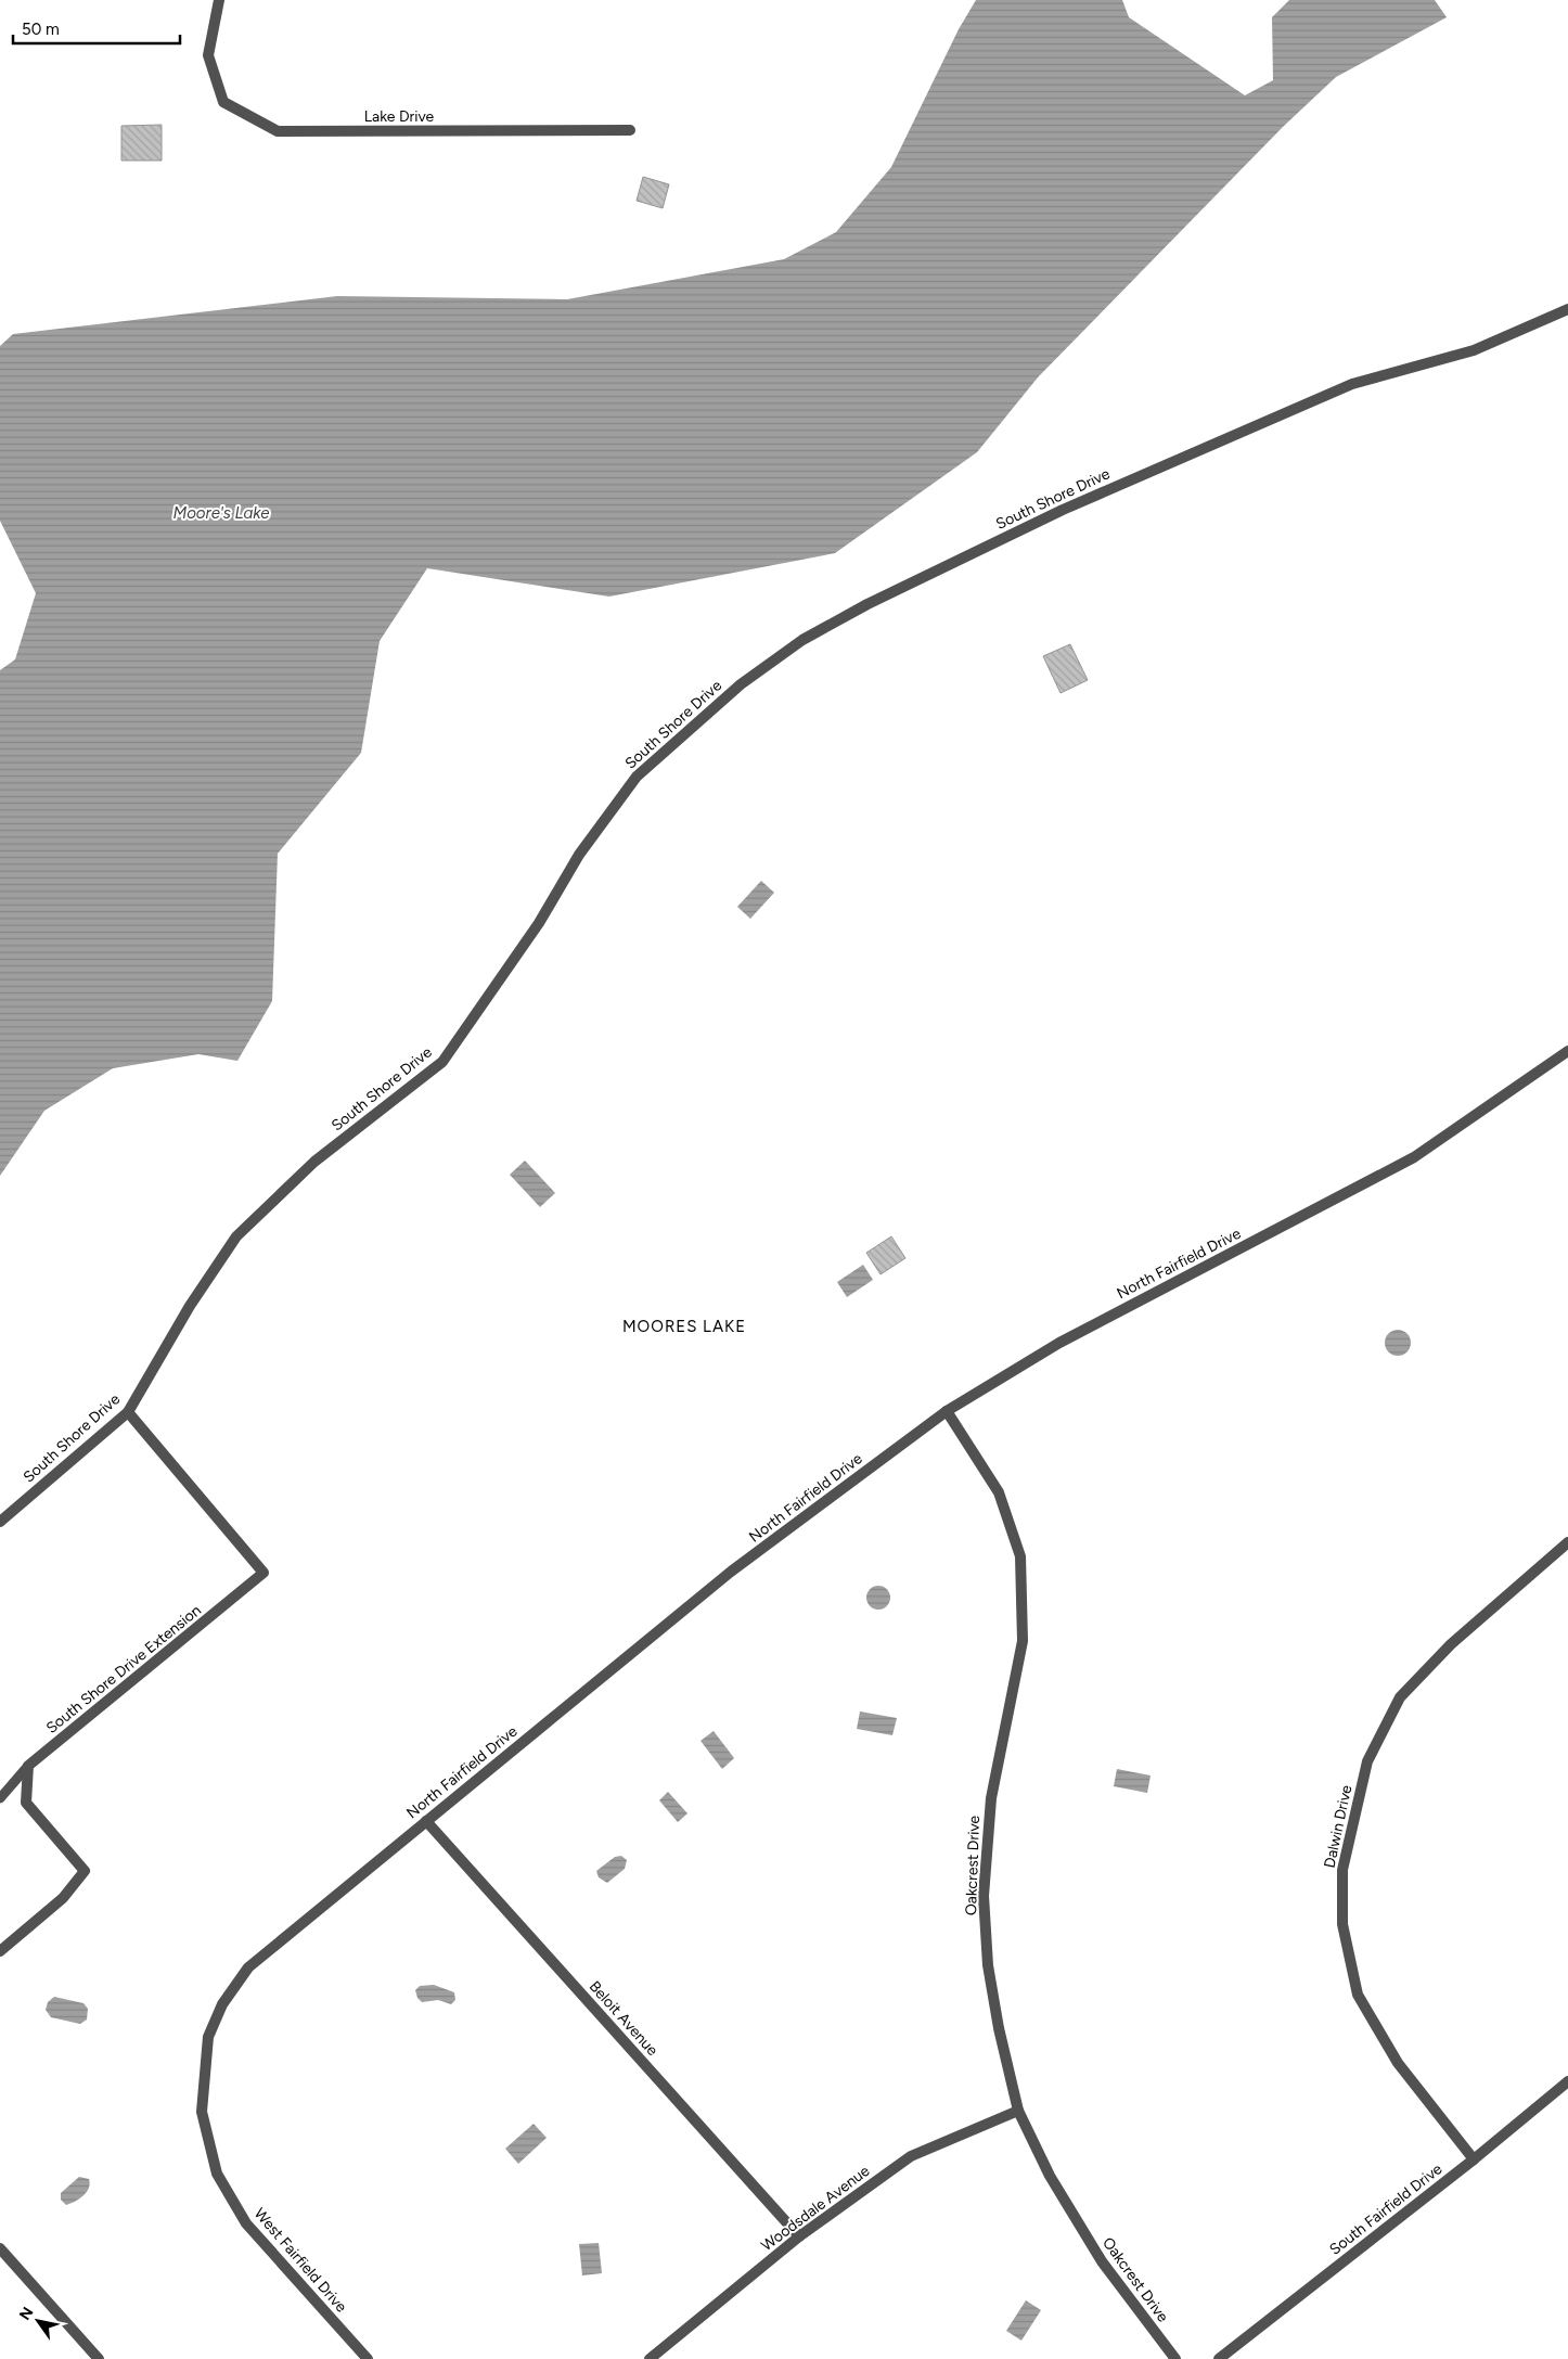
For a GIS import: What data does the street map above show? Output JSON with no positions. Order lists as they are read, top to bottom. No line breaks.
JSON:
{"streets":{"street":["Lake Drive","South Shore Drive","North Fairfield Drive","South Shore Drive Extension","Dalwin Drive","Oakcrest Drive","Beloit Avenue","Woodsdale Avenue","South Fairfield Drive","West Fairfield Drive"]},"crossings":[["South Shore Drive","South Shore Drive Extension"],["North Fairfield Drive","Oakcrest Drive"],["North Fairfield Drive","Beloit Avenue"],["North Fairfield Drive","West Fairfield Drive"],["Dalwin Drive","South Fairfield Drive"],["Oakcrest Drive","Woodsdale Avenue"],["Beloit Avenue","Woodsdale Avenue"]],"districts":["MOORES LAKE"],"water":["Moore's Lake"],"scale_bar":"50 m","north":"top left"}
